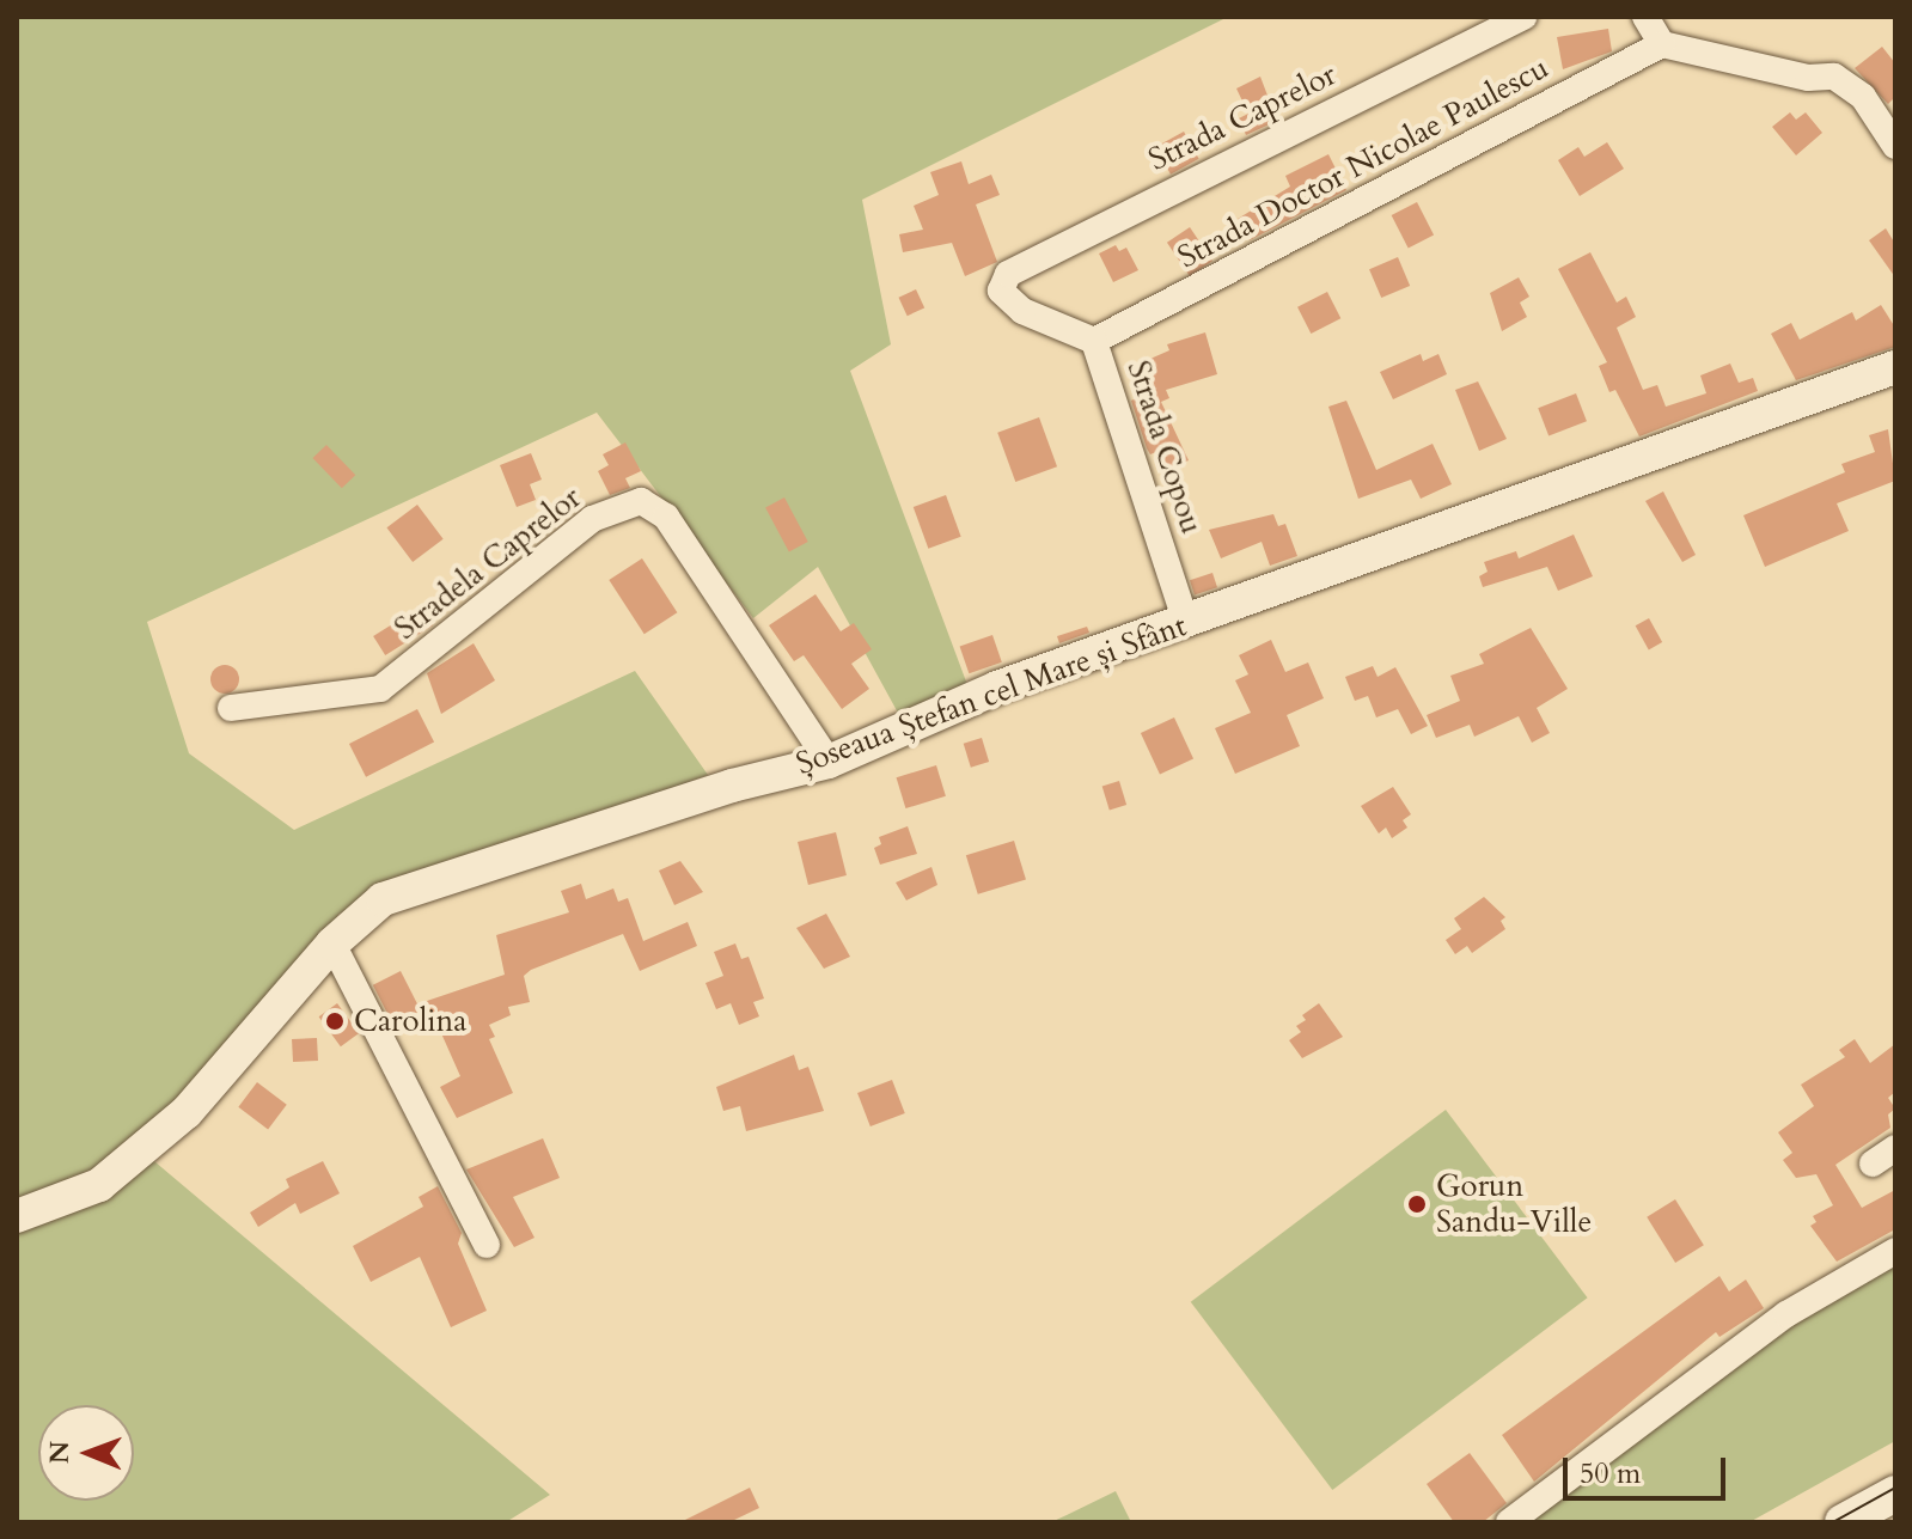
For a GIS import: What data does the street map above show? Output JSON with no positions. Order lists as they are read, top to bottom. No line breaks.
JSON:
{"streets":{"street":["Strada Caprelor","Strada Doctor Nicolae Paulescu","Strada Copou","Stradela Caprelor","Șoseaua Ștefan cel Mare și Sfânt"]},"crossings":[["Strada Caprelor","Strada Copou"],["Strada Doctor Nicolae Paulescu","Strada Copou"],["Strada Copou","Șoseaua Ștefan cel Mare și Sfânt"],["Stradela Caprelor","Șoseaua Ștefan cel Mare și Sfânt"]],"places":["Carolina","Gorun Sandu-Ville"],"scale_bar":"50 m","north":"left"}
